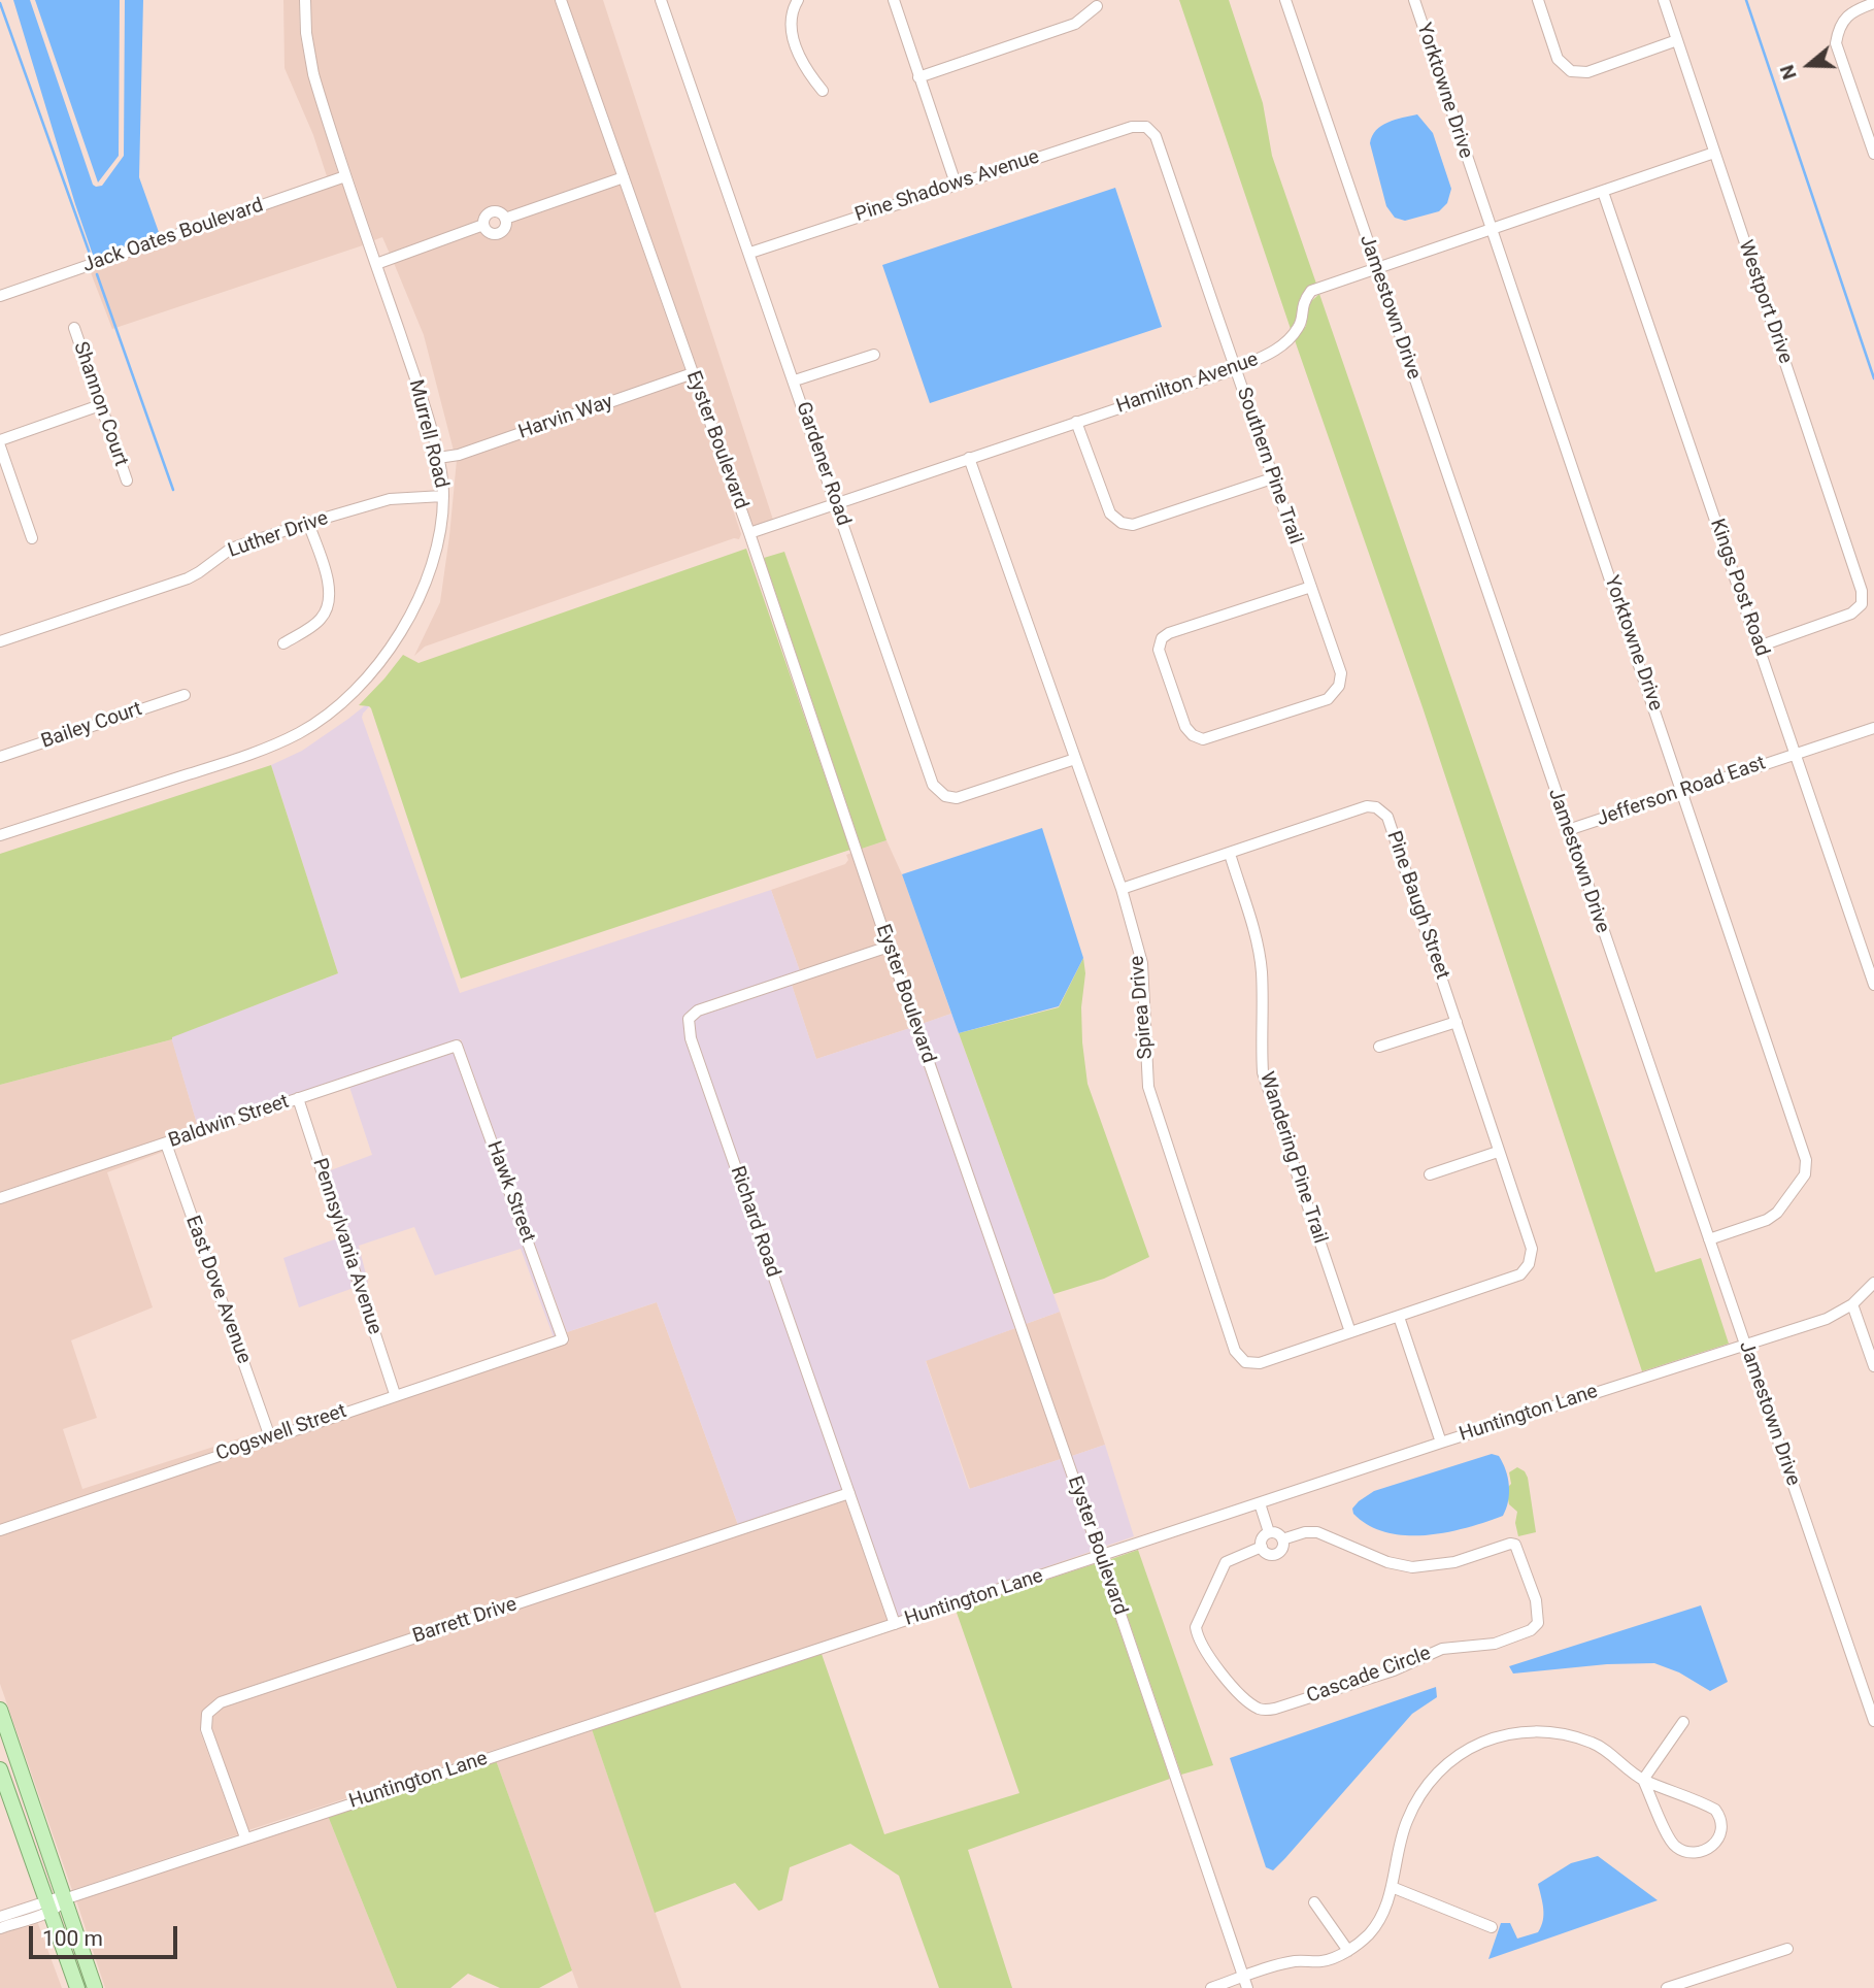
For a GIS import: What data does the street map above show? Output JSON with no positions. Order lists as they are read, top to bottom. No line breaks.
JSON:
{"streets":{"street":["Yorktowne Drive","Pine Shadows Avenue","Jack Oates Boulevard","Westport Drive","Jamestown Drive","Hamilton Avenue","Shannon Court","Harvin Way","Murrell Road","Eyster Boulevard","Gardener Road","Southern Pine Trail","Luther Drive","Kings Post Road","Bailey Court","Jefferson Road East","Pine Baugh Street","Spirea Drive","Baldwin Street","Wandering Pine Trail","Hawk Street","Richard Road","Pennsylvania Avenue","East Dove Avenue","Huntington Lane","Cogswell Street","Barrett Drive","Cascade Circle"]},"crossings":[["Yorktowne Drive","Jamestown Drive"],["Yorktowne Drive","Hamilton Avenue"],["Yorktowne Drive","Jefferson Road East"],["Pine Shadows Avenue","Gardener Road"],["Pine Shadows Avenue","Southern Pine Trail"],["Jack Oates Boulevard","Murrell Road"],["Westport Drive","Hamilton Avenue"],["Westport Drive","Kings Post Road"],["Jamestown Drive","Hamilton Avenue"],["Jamestown Drive","Jefferson Road East"],["Jamestown Drive","Huntington Lane"],["Hamilton Avenue","Eyster Boulevard"],["Hamilton Avenue","Gardener Road"],["Hamilton Avenue","Southern Pine Trail"],["Hamilton Avenue","Kings Post Road"],["Hamilton Avenue","Spirea Drive"],["Harvin Way","Murrell Road"],["Harvin Way","Eyster Boulevard"],["Murrell Road","Luther Drive"],["Eyster Boulevard","Richard Road"],["Eyster Boulevard","Huntington Lane"],["Gardener Road","Spirea Drive"],["Kings Post Road","Jefferson Road East"],["Pine Baugh Street","Spirea Drive"],["Pine Baugh Street","Wandering Pine Trail"],["Spirea Drive","Wandering Pine Trail"],["Baldwin Street","Hawk Street"],["Baldwin Street","Pennsylvania Avenue"],["Baldwin Street","East Dove Avenue"],["Hawk Street","Cogswell Street"],["Richard Road","Huntington Lane"],["Richard Road","Barrett Drive"],["Pennsylvania Avenue","Cogswell Street"],["East Dove Avenue","Cogswell Street"],["Huntington Lane","Barrett Drive"]],"scale_bar":"100 m","north":"left"}
